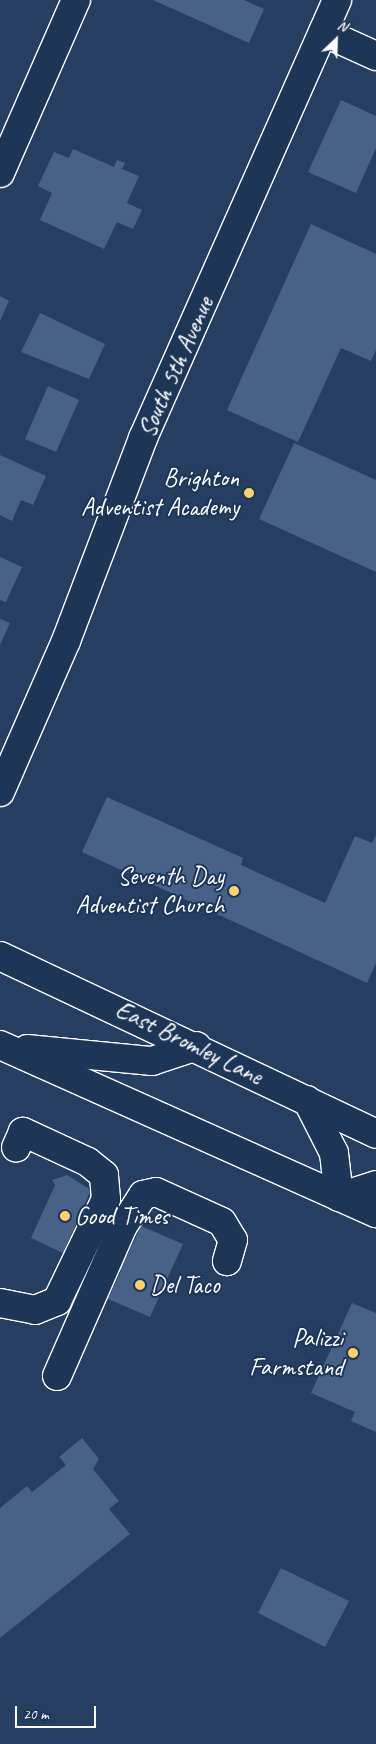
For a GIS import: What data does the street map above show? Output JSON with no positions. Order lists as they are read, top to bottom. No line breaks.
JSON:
{"streets":{"main road":["South 5th Avenue","East Bromley Lane"]},"places":["Brighton Adventist Academy","Seventh Day Adventist Church","Good Times","Del Taco","Palizzi Farmstand"],"scale_bar":"20 m","north":"top right"}
